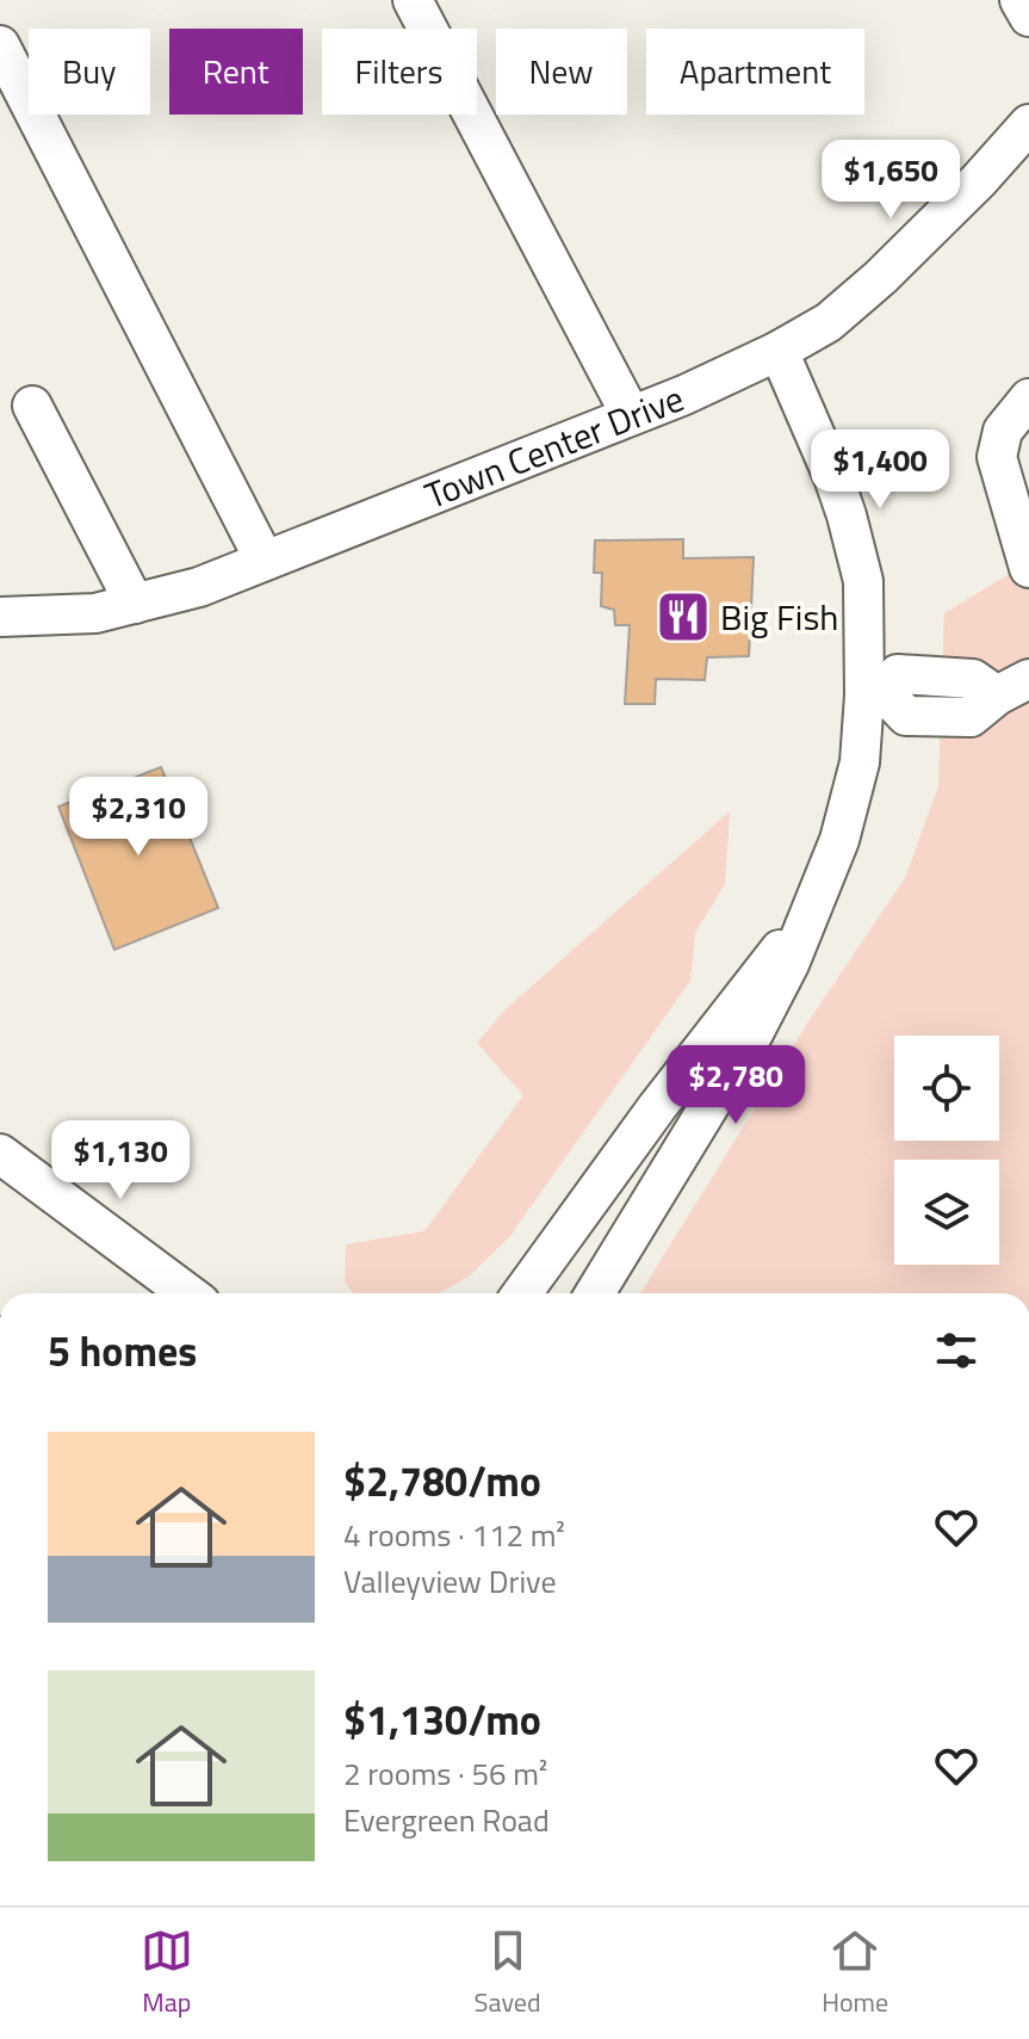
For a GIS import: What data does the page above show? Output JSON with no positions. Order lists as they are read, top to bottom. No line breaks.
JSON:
{"streets":{"street":["Town Center Drive"]},"places":{"restaurant":["Big Fish"]},"page":{"chip":["Buy","Rent","Filters","New","Apartment"],"price":["$1,650","$1,400","$2,310","$2,780","$1,130"],"heading":"5 homes","list":[{"name":"$2,780/mo","note":"4 rooms · 112 m² · Valleyview Drive"},{"name":"$1,130/mo","note":"2 rooms · 56 m² · Evergreen Road"}],"tabs":["Map","Saved","Home"]}}
